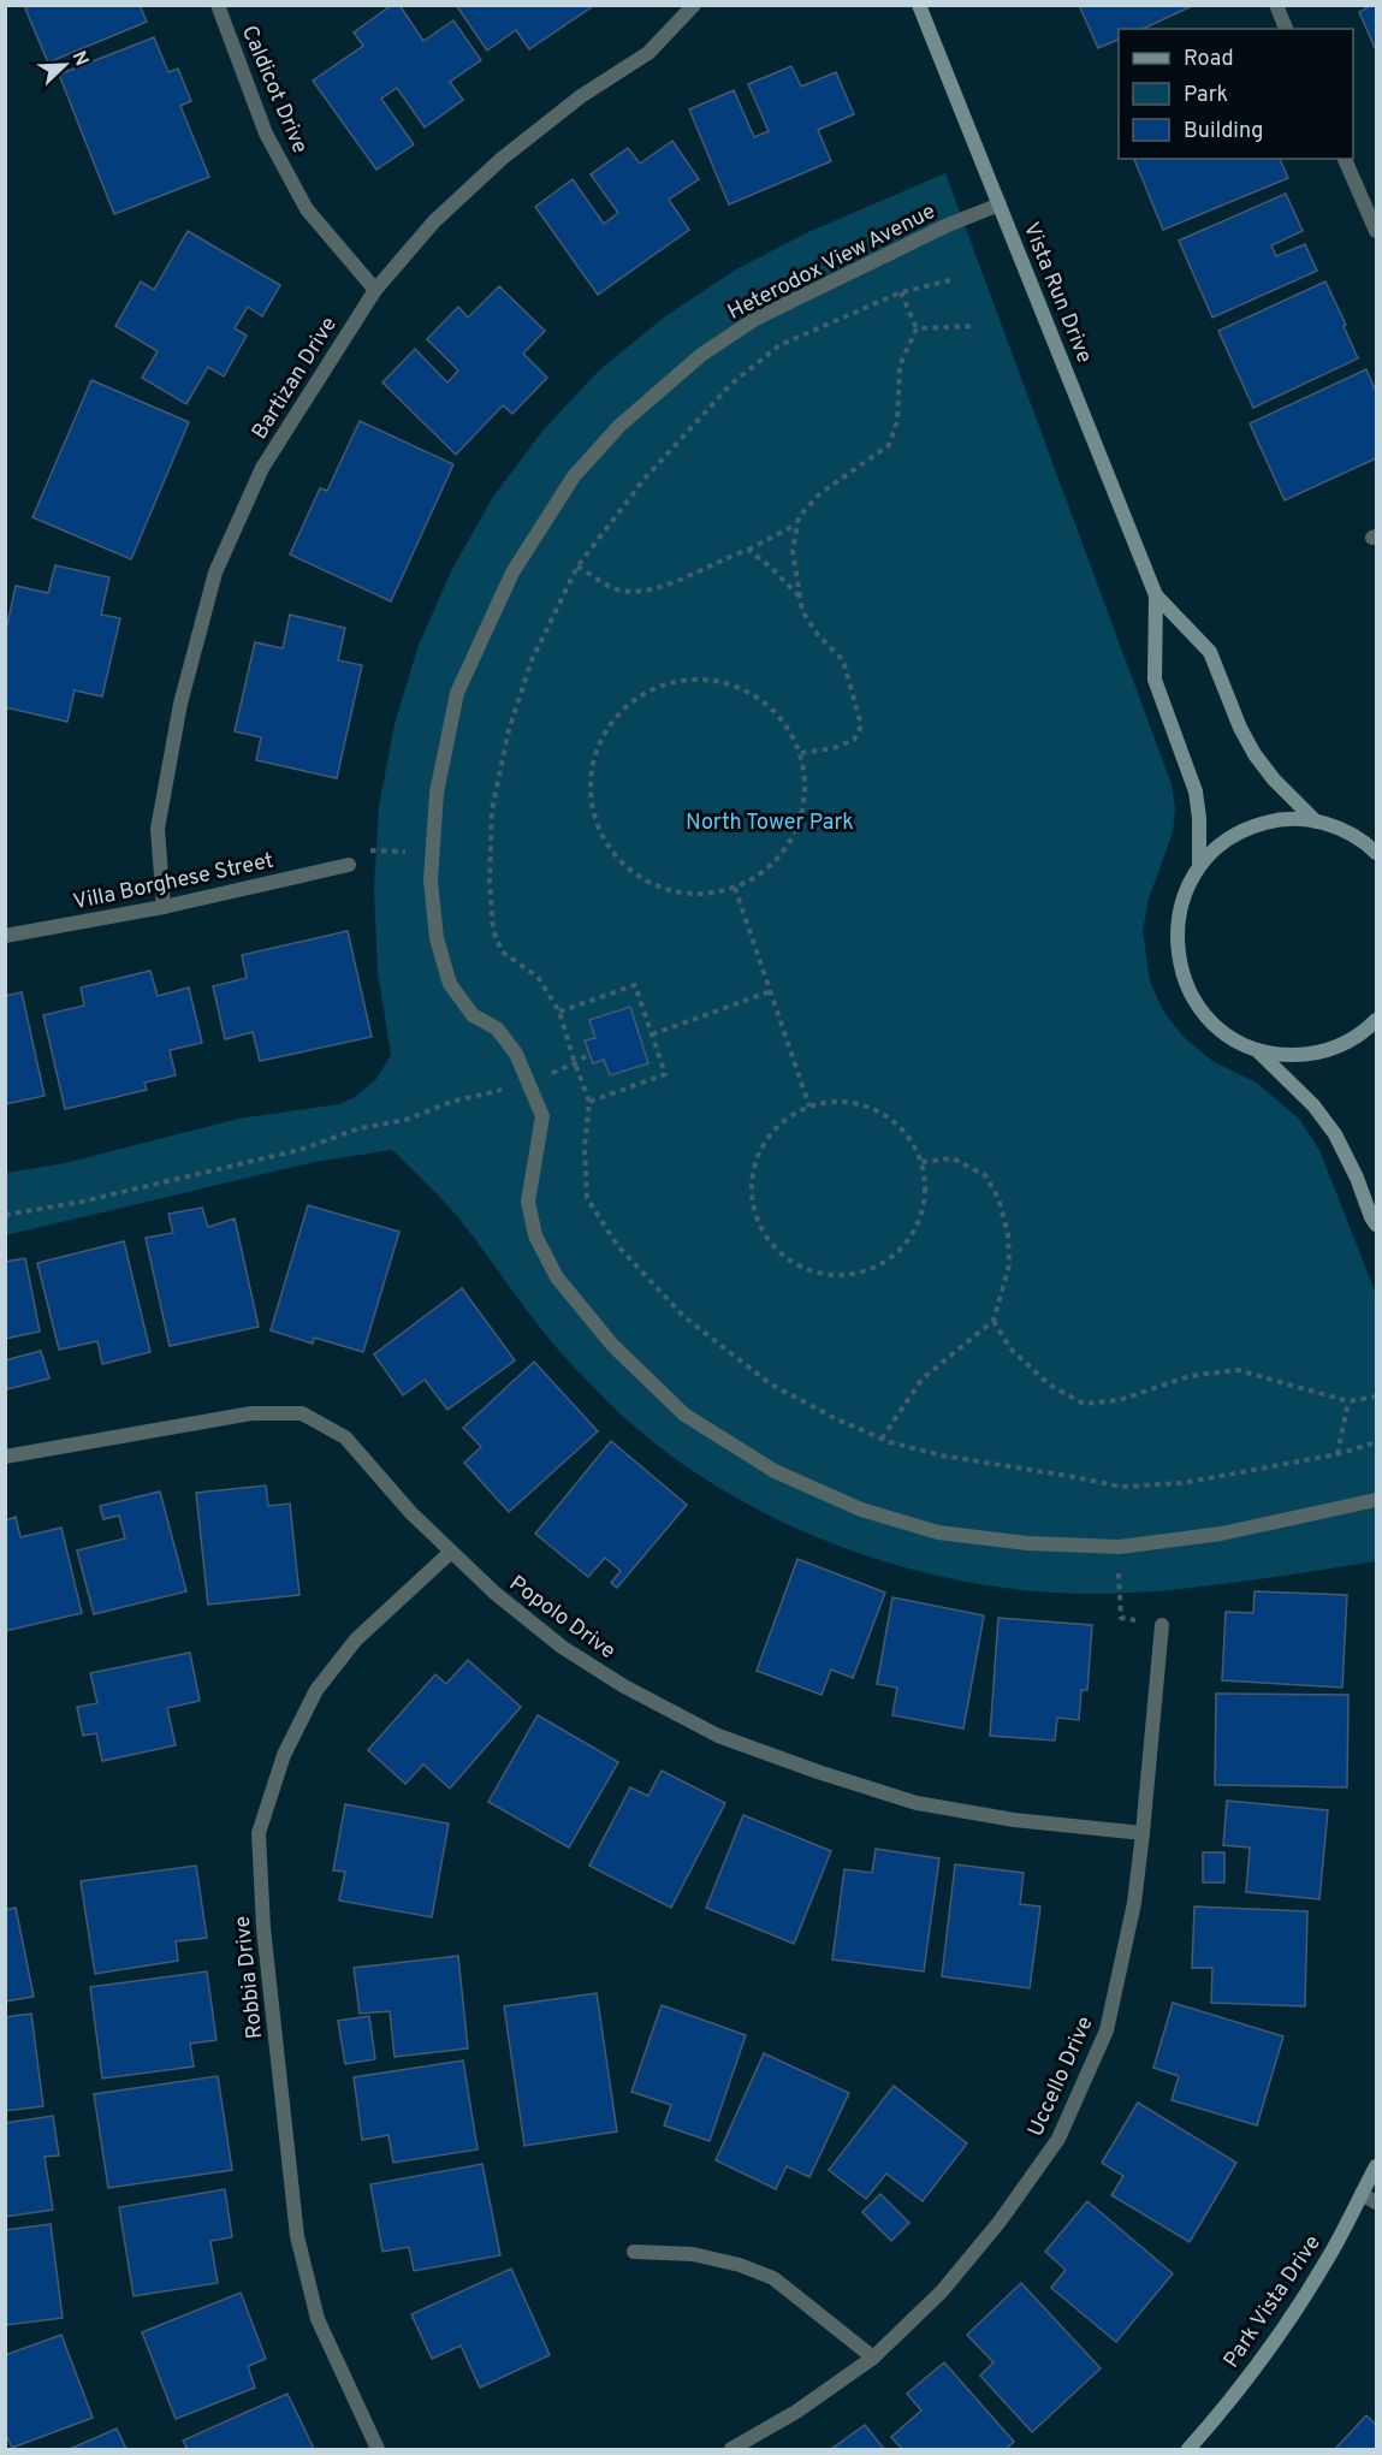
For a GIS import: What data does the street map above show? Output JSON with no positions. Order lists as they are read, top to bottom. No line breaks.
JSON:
{"streets":{"street":["Caldicot Drive","Heterodox View Avenue","Vista Run Drive","Bartizan Drive","Villa Borghese Street","Popolo Drive","Robbia Drive","Uccello Drive","Park Vista Drive"]},"crossings":[["Caldicot Drive","Bartizan Drive"],["Heterodox View Avenue","Vista Run Drive"],["Bartizan Drive","Villa Borghese Street"],["Popolo Drive","Robbia Drive"],["Popolo Drive","Uccello Drive"]],"parks":["North Tower Park"],"legend":["Road","Park","Building"],"north":"top right"}
